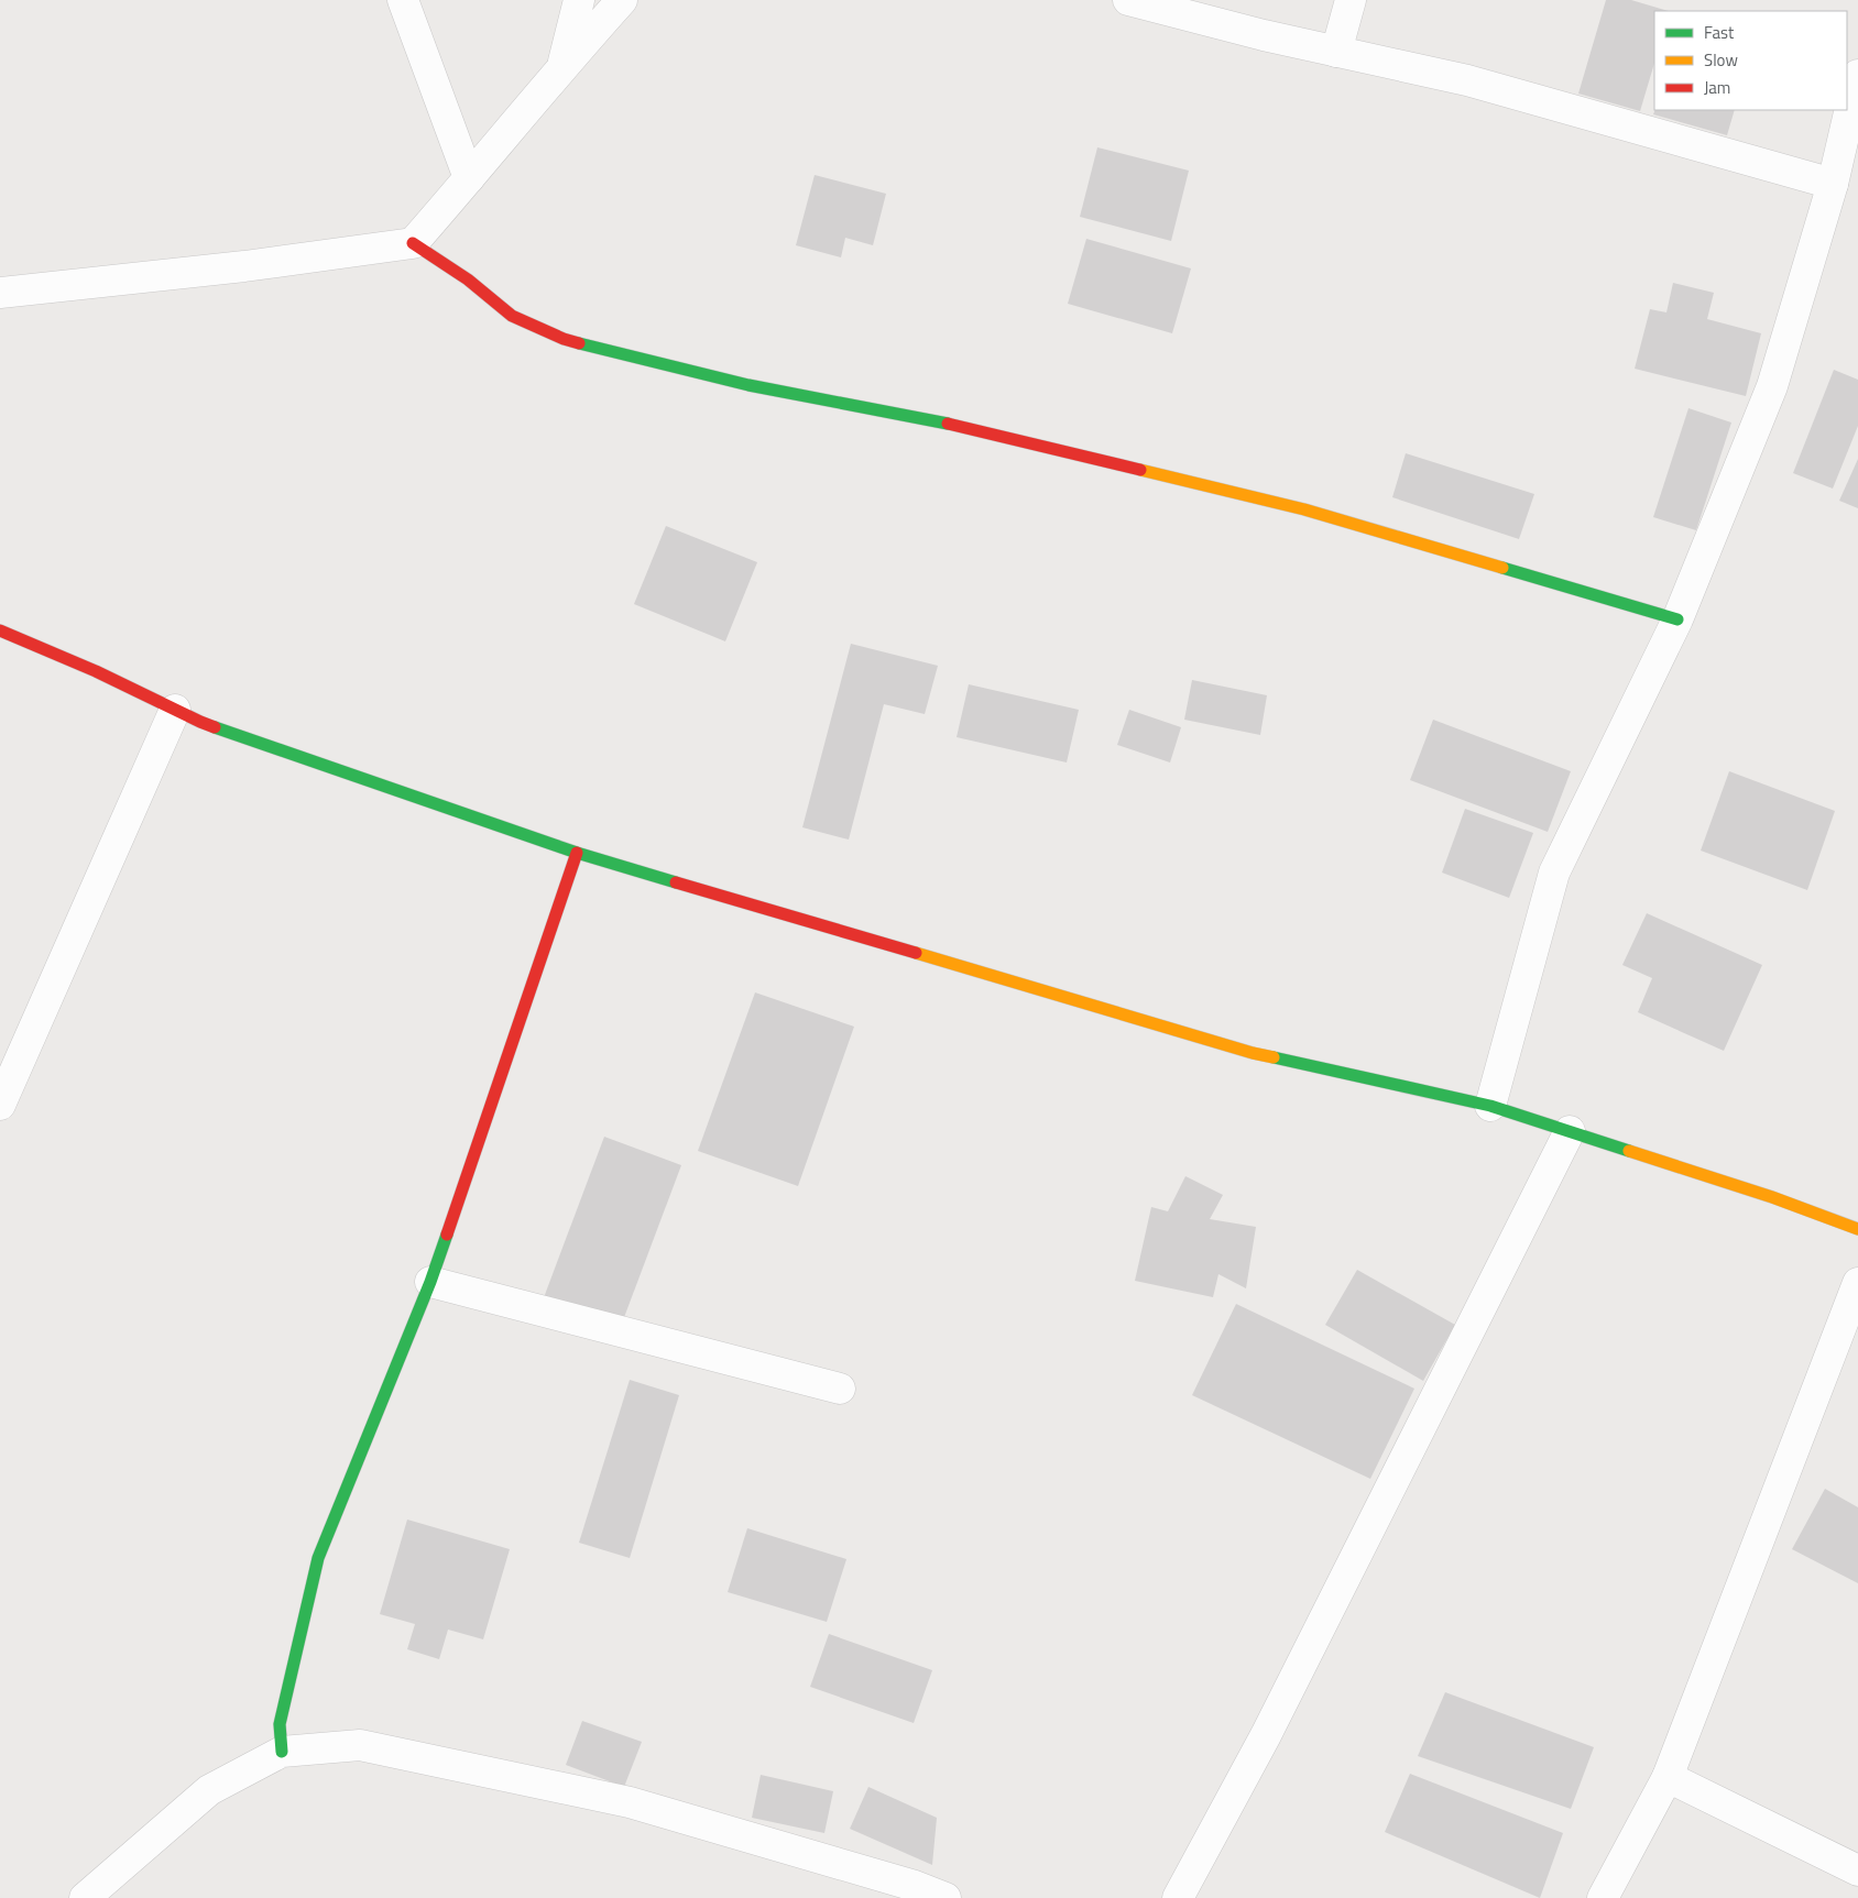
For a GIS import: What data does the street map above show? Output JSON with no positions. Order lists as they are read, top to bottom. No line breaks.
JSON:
{"legend":["Fast","Slow","Jam"]}
